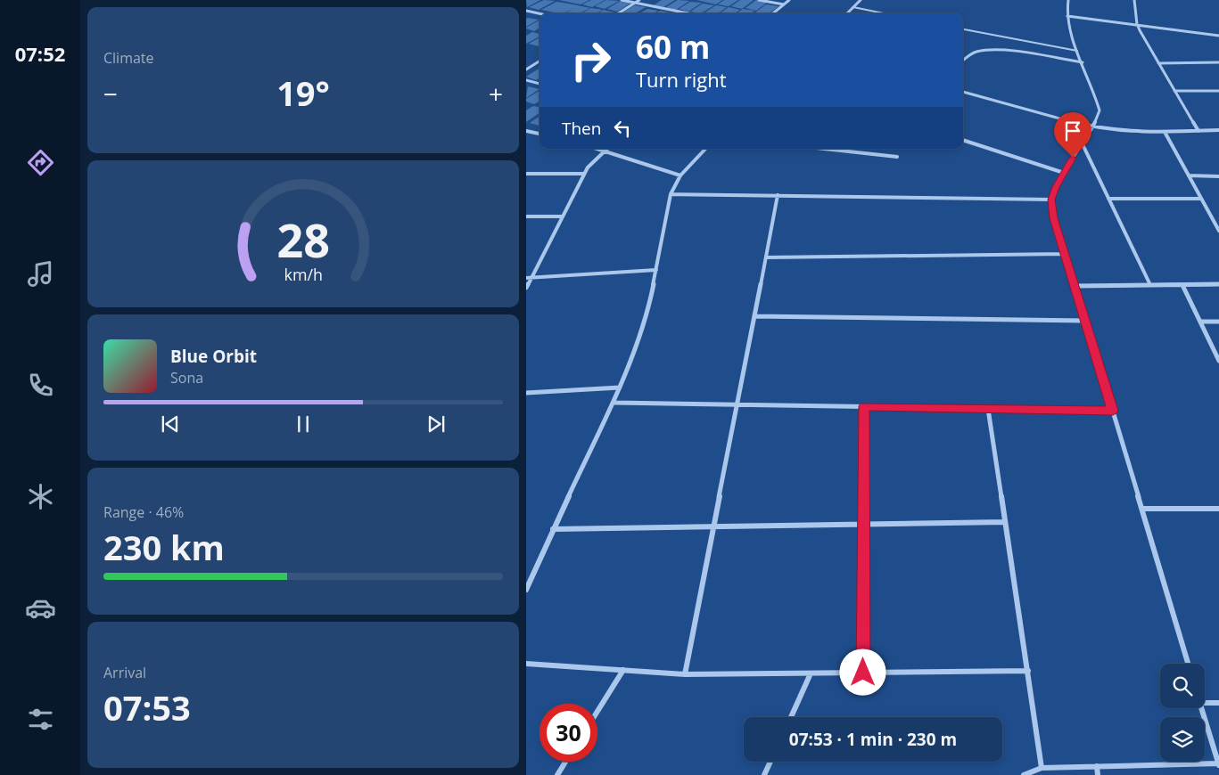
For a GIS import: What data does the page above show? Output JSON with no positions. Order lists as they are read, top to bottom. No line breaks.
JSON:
{"page":{"tabs":"07:52","tile":["Climate",["Range · 46%","230 km"],["Arrival","07:53"]],"turn":["60 m","Turn right"],"heat":["−","19°","+"],"then":"Then","song":["Blue Orbit","Sona"],"limit":"30","trip":"07:53 · 1 min · 230 m","gauge":["28","km/h"]}}
